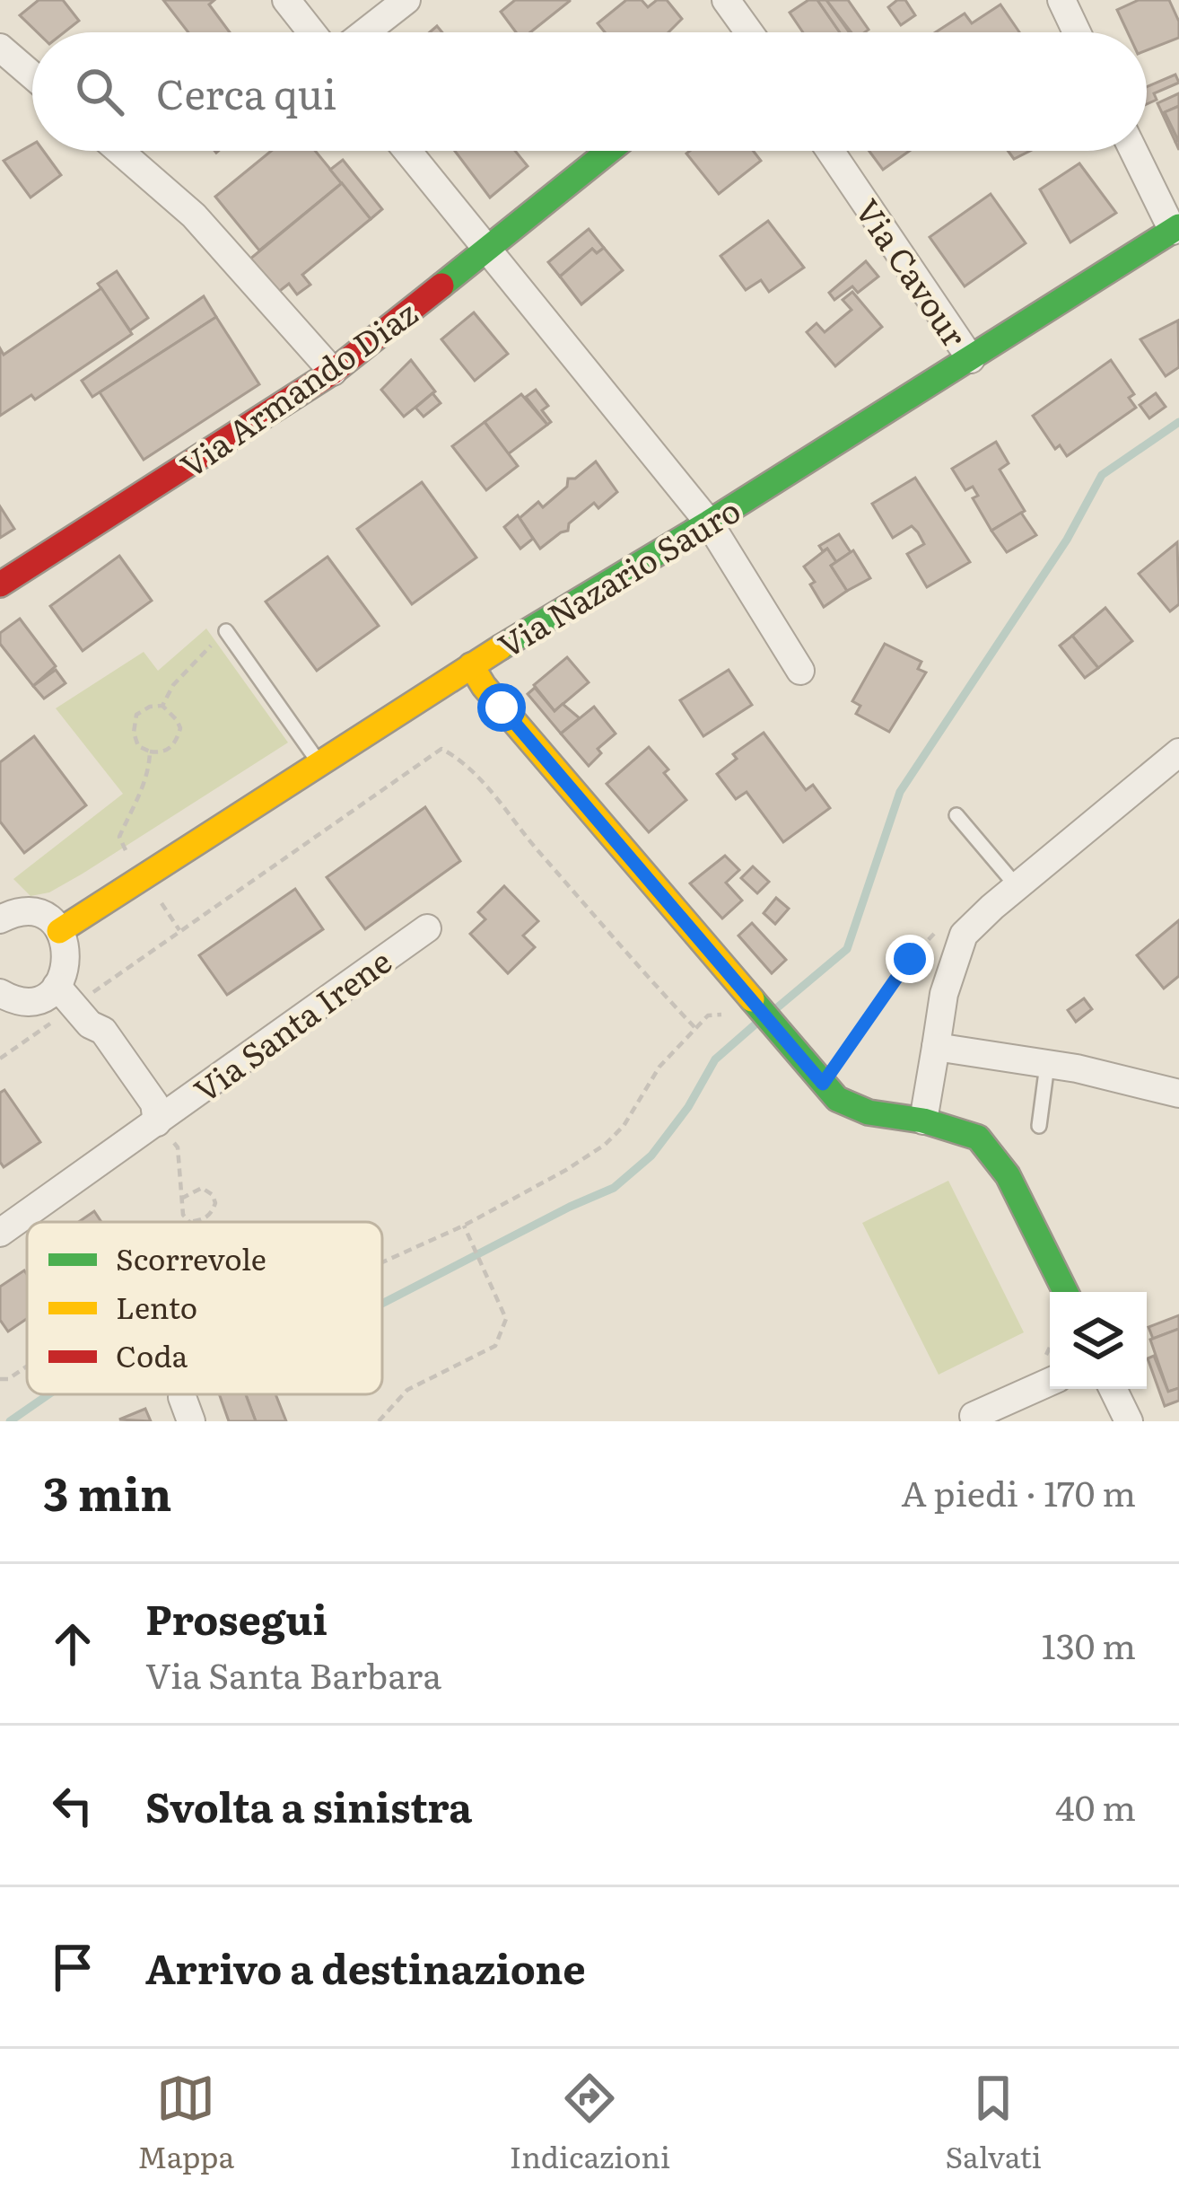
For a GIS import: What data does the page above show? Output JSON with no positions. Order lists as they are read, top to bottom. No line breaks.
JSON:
{"streets":{"street":["Via Cavour","Via Armando Diaz","Via Nazario Sauro","Via Santa Irene"]},"crossings":[["Via Cavour","Via Nazario Sauro"]],"legend":["Scorrevole","Lento","Coda"],"page":{"search":"Cerca qui","heading":["3 min","A piedi · 170 m"],"list":[["Prosegui","Via Santa Barbara","130 m"],["Svolta a sinistra","40 m"],"Arrivo a destinazione"],"nav":["Mappa","Indicazioni","Salvati"]}}
